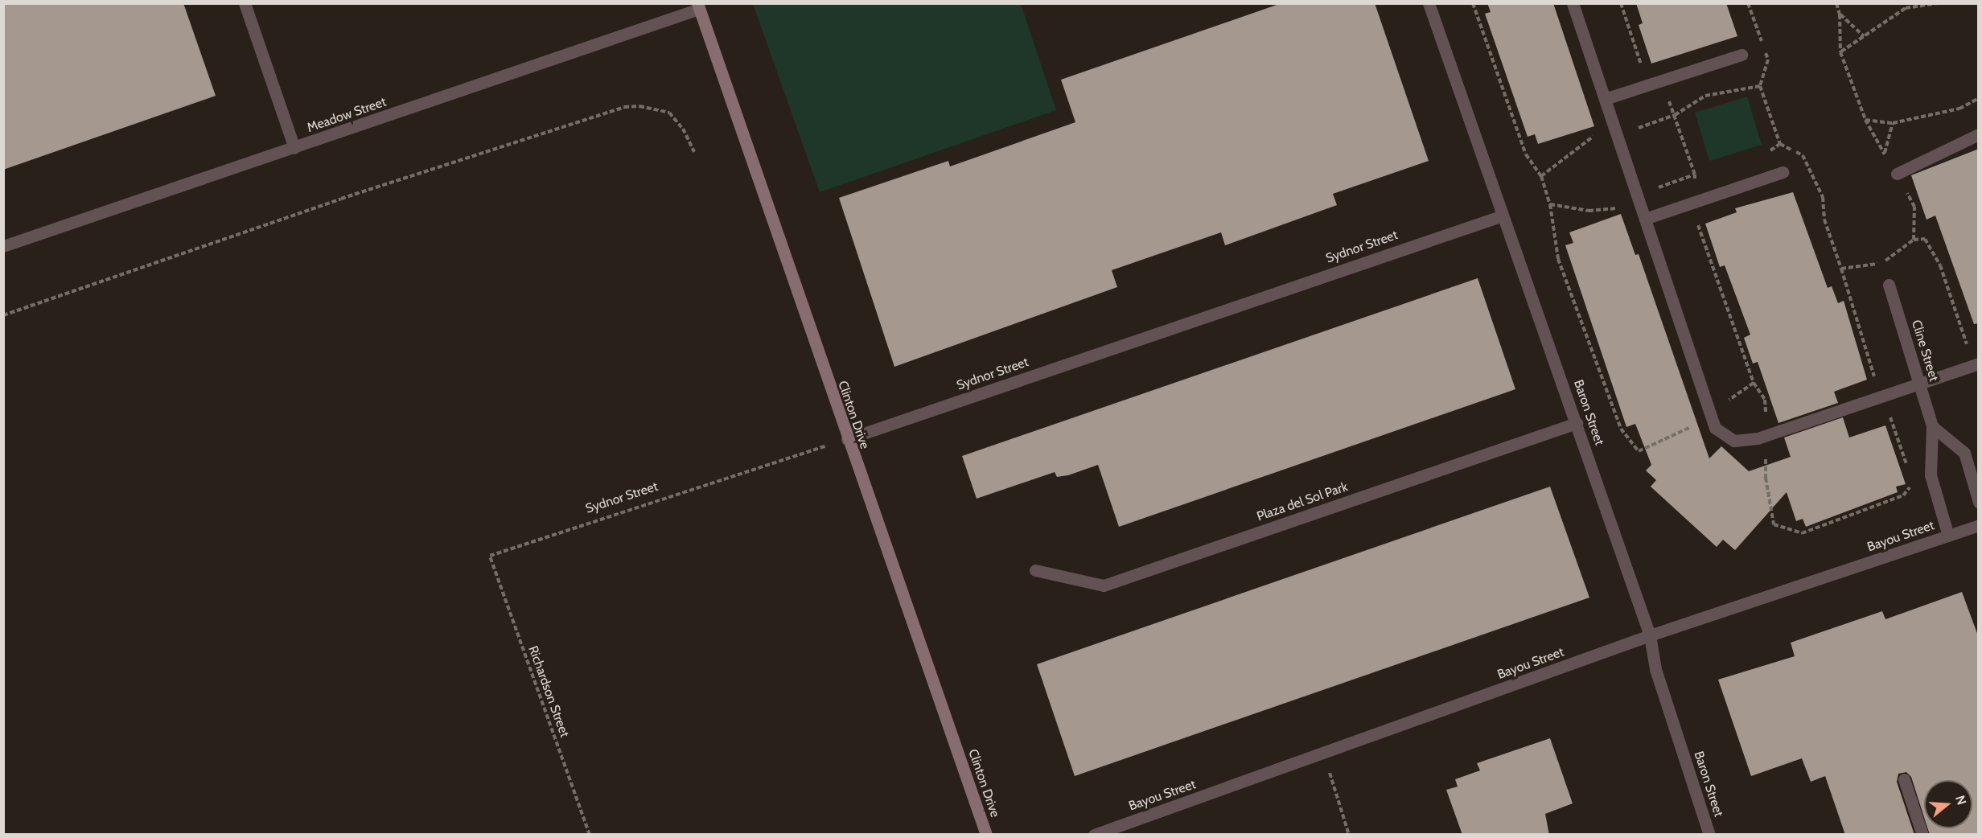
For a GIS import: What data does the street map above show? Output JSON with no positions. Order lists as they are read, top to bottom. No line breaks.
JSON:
{"streets":{"main road":["Clinton Drive"],"street":["Meadow Street","Sydnor Street","Cline Street","Baron Street","Plaza del Sol Park","Bayou Street"],"path":["Richardson Street"]},"crossings":[["Meadow Street","Clinton Drive"],["Sydnor Street","Baron Street"],["Sydnor Street","Clinton Drive"],["Sydnor Street","Richardson Street"],["Cline Street","Bayou Street"],["Baron Street","Plaza del Sol Park"],["Baron Street","Bayou Street"]],"north":"right"}
